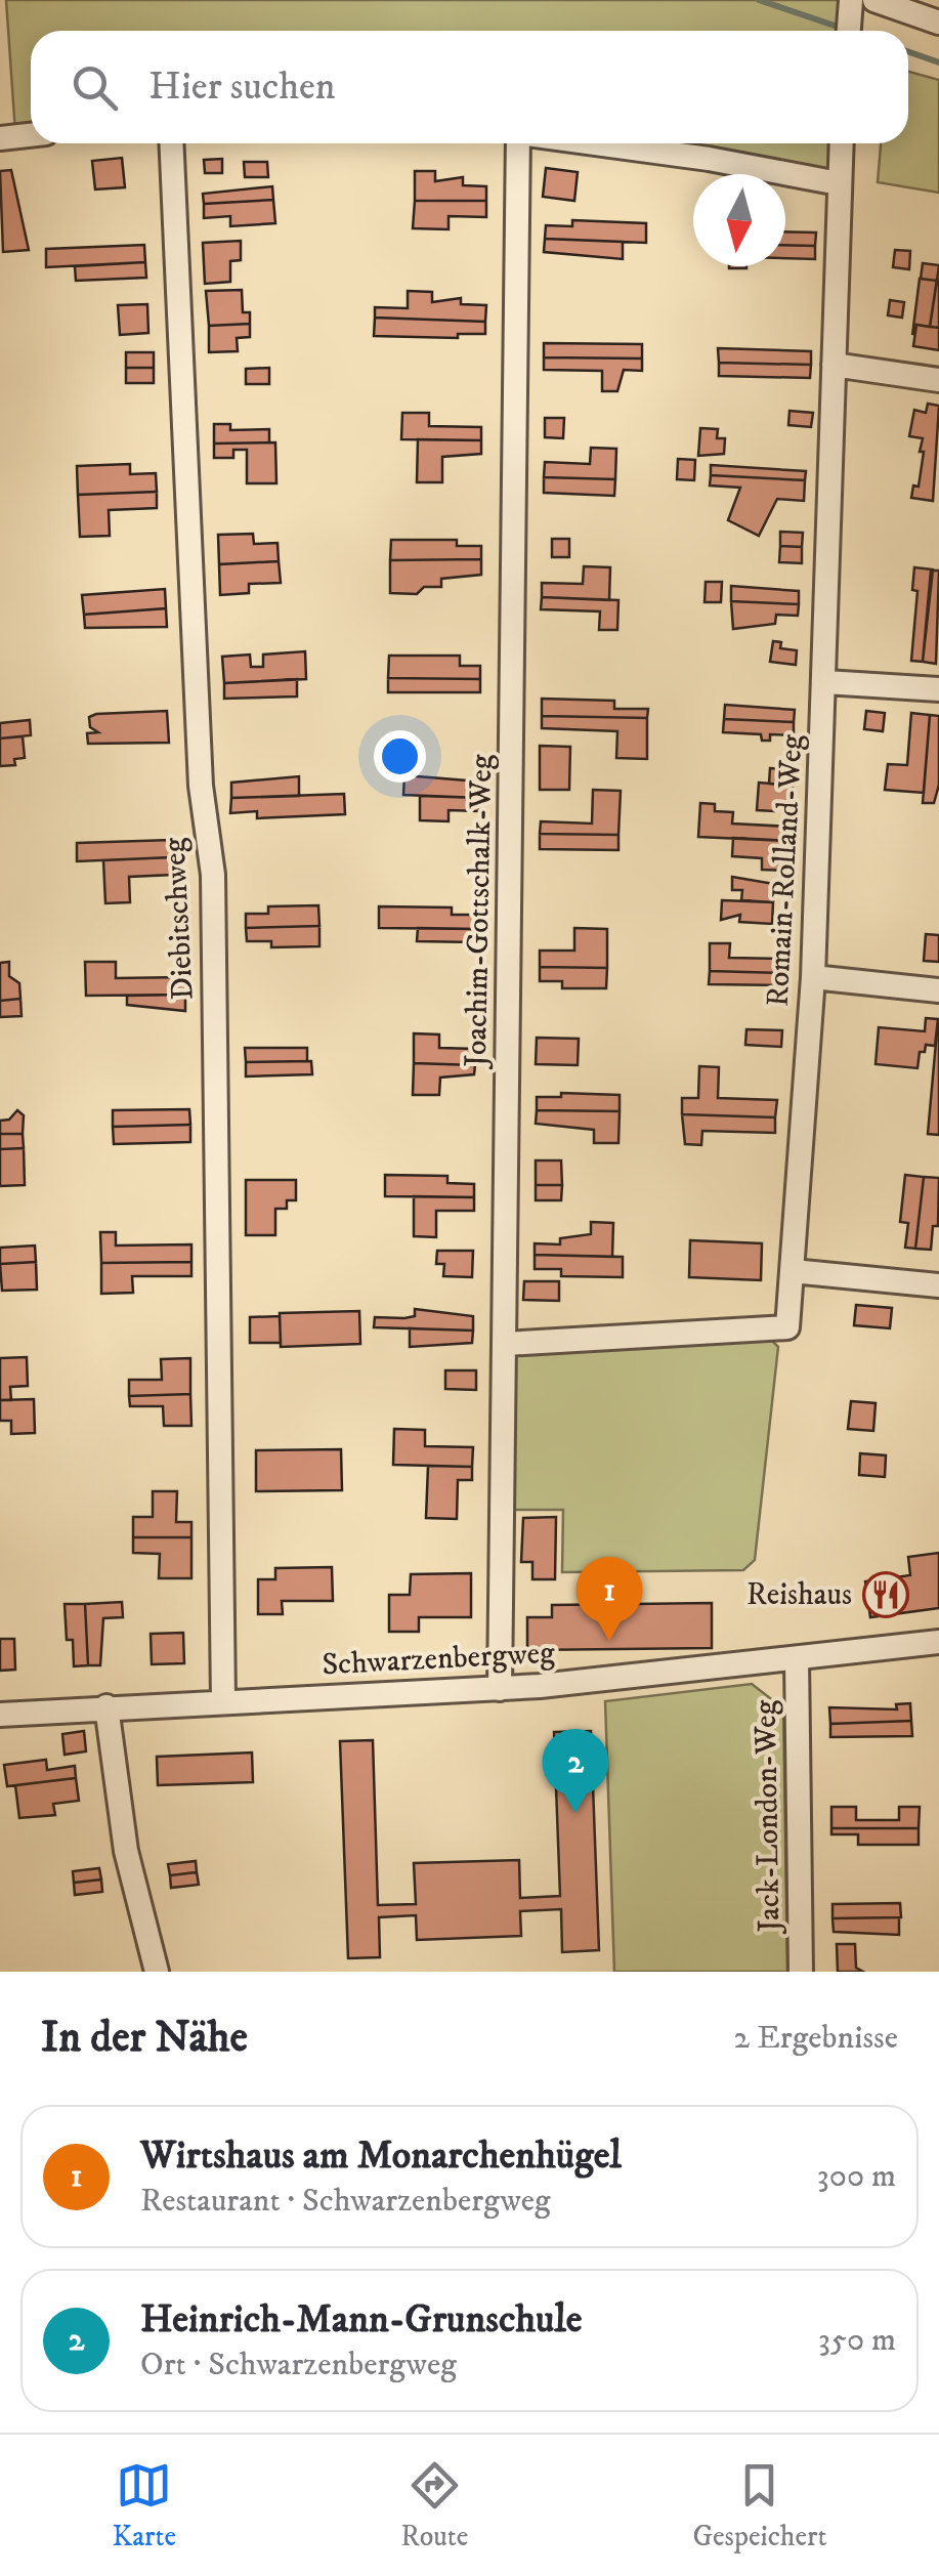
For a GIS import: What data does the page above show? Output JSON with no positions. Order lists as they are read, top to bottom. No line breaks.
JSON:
{"streets":{"street":["Romain-Rolland-Weg","Joachim-Gottschalk-Weg","Diebitschweg","Schwarzenbergweg","Jack-London-Weg"]},"crossings":[["Romain-Rolland-Weg","Joachim-Gottschalk-Weg"],["Joachim-Gottschalk-Weg","Schwarzenbergweg"],["Diebitschweg","Schwarzenbergweg"],["Schwarzenbergweg","Jack-London-Weg"]],"places":{"restaurant":["Reishaus"]},"north":"bottom","page":{"search":"Hier suchen","pins":["1","2"],"heading":["In der Nähe","2 Ergebnisse"],"list":[{"mark":"1","name":"Wirtshaus am Monarchenhügel","note":"Restaurant · Schwarzenbergweg","value":"300 m"},{"mark":"2","name":"Heinrich-Mann-Grunschule","note":"Ort · Schwarzenbergweg","value":"350 m"}],"nav":["Karte","Route","Gespeichert"]}}
